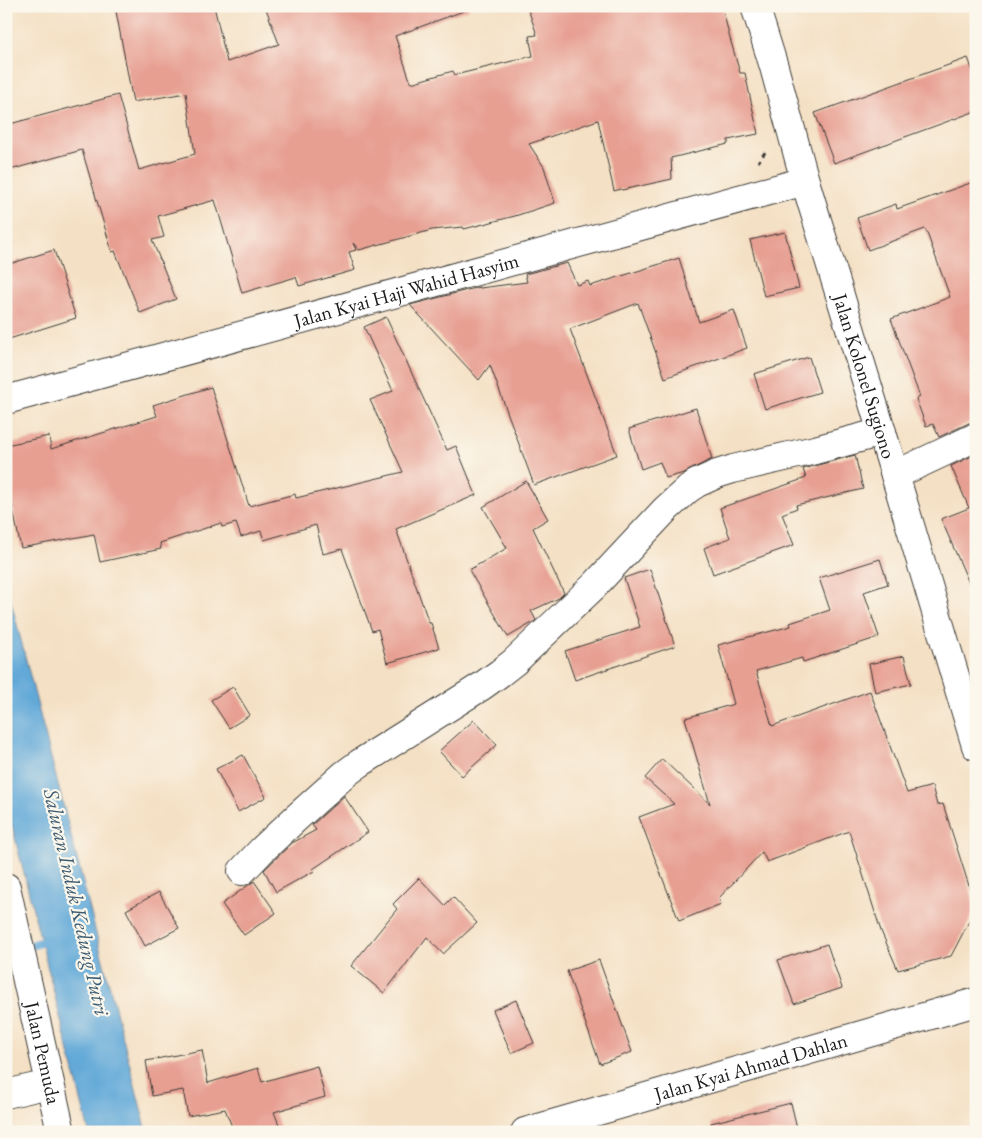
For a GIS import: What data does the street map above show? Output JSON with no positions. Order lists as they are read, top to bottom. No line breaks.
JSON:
{"streets":{"street":["Jalan Kyai Haji Wahid Hasyim","Jalan Kolonel Sugiono","Jalan Pemuda","Jalan Kyai Ahmad Dahlan"]},"crossings":[["Jalan Kyai Haji Wahid Hasyim","Jalan Kolonel Sugiono"]],"water":["Saluran Induk Kedung Putri"]}
